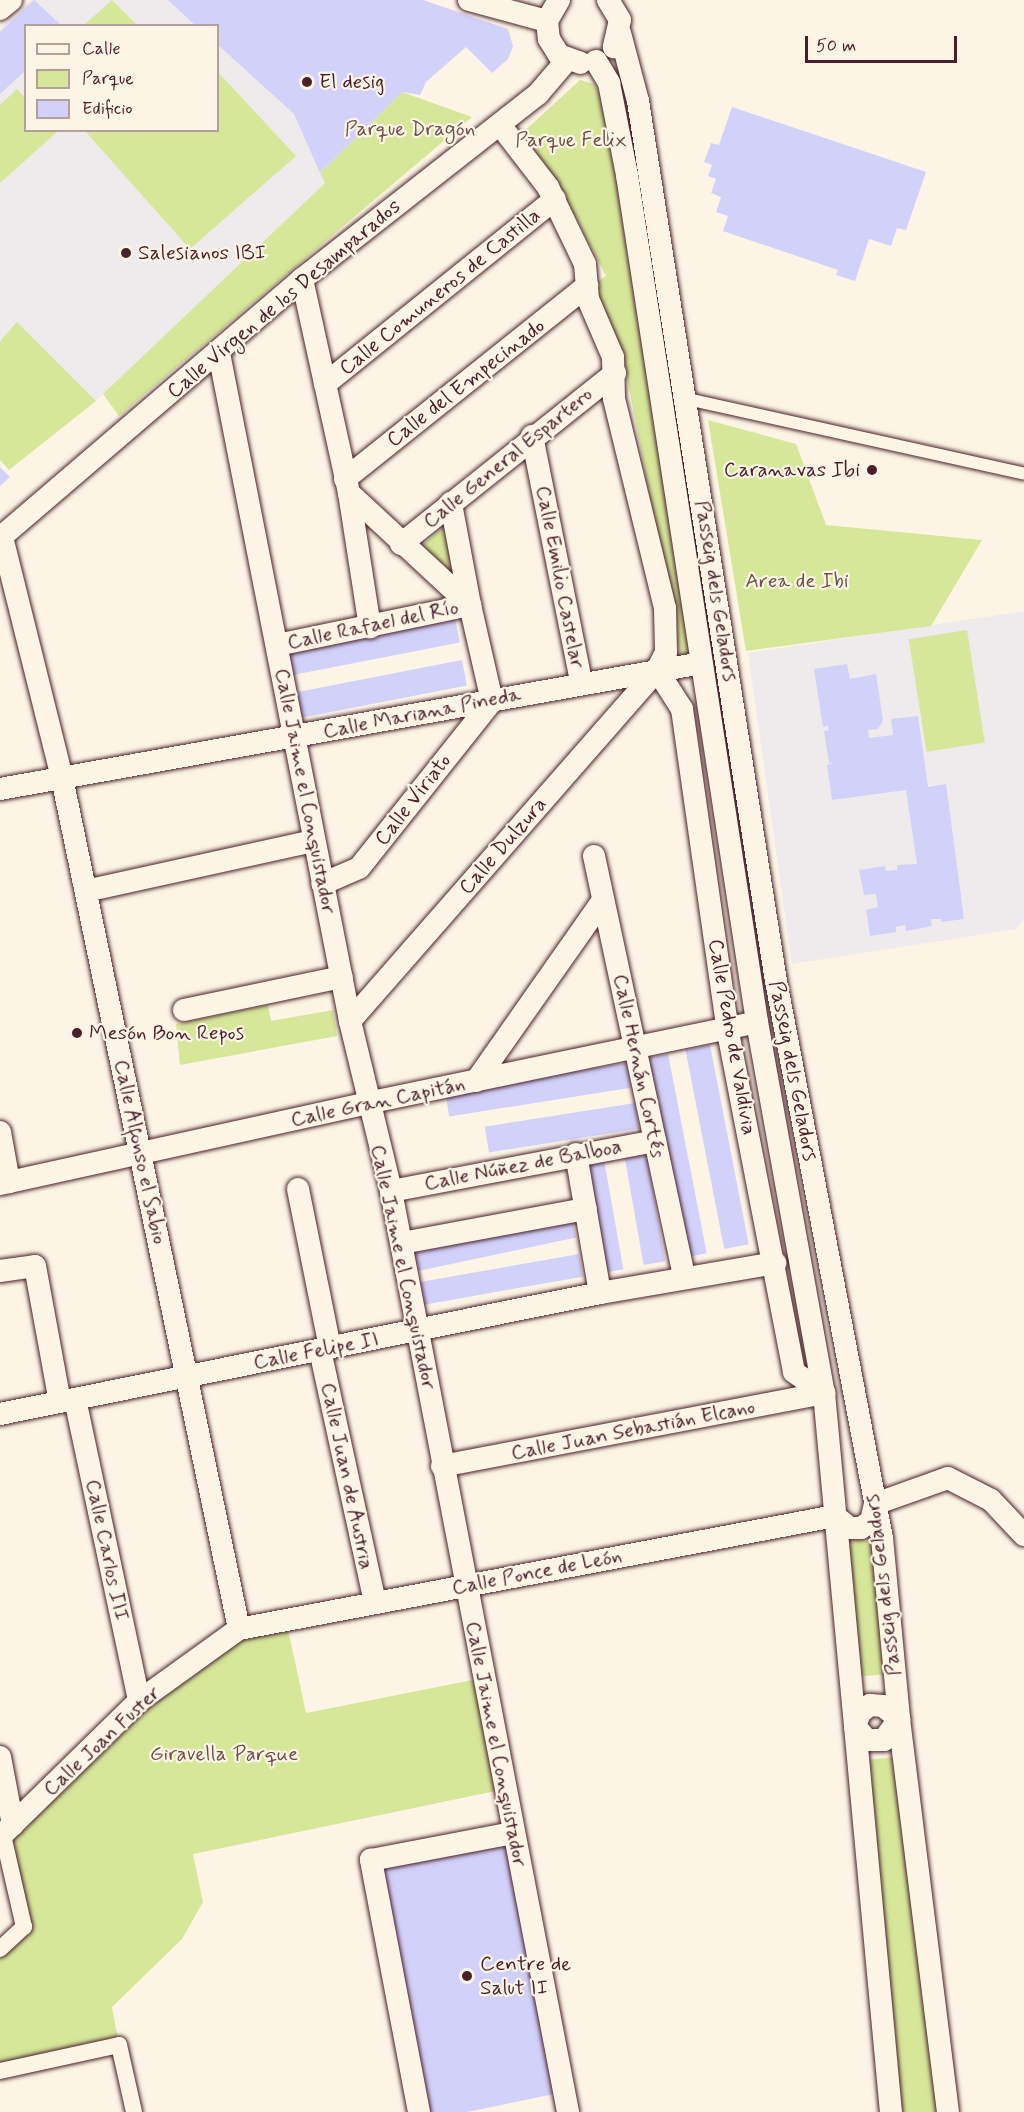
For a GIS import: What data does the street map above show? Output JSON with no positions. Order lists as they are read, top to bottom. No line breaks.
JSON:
{"streets":{"street":["Calle Comuneros de Castilla","Calle Virgen de los Desamparados","Calle del Empecinado","Calle General Espartero","Calle Emilio Castelar","Passeig dels Geladors","Calle Rafael del Río","Calle Mariana Pineda","Calle Jaime el Conquistador","Calle Viriato","Calle Dulzura","Calle Pedro de Valdivia","Calle Hernán Cortés","Calle Gran Capitán","Calle Alfonso el Sabio","Calle Núñez de Balboa","Calle Felipe II","Calle Juan Sebastián Elcano","Calle Juan de Austria","Calle Carlos III","Calle Ponce de León","Calle Joan Fuster"]},"crossings":[["Calle Virgen de los Desamparados","Calle Jaime el Conquistador"],["Calle Virgen de los Desamparados","Calle Alfonso el Sabio"],["Calle General Espartero","Calle Emilio Castelar"],["Calle Emilio Castelar","Calle Mariana Pineda"],["Calle Rafael del Río","Calle Jaime el Conquistador"],["Calle Mariana Pineda","Calle Jaime el Conquistador"],["Calle Mariana Pineda","Calle Viriato"],["Calle Mariana Pineda","Calle Dulzura"],["Calle Mariana Pineda","Calle Pedro de Valdivia"],["Calle Mariana Pineda","Calle Alfonso el Sabio"],["Calle Jaime el Conquistador","Calle Viriato"],["Calle Jaime el Conquistador","Calle Dulzura"],["Calle Jaime el Conquistador","Calle Gran Capitán"],["Calle Jaime el Conquistador","Calle Núñez de Balboa"],["Calle Jaime el Conquistador","Calle Felipe II"],["Calle Jaime el Conquistador","Calle Juan Sebastián Elcano"],["Calle Jaime el Conquistador","Calle Ponce de León"],["Calle Dulzura","Calle Pedro de Valdivia"],["Calle Pedro de Valdivia","Calle Gran Capitán"],["Calle Pedro de Valdivia","Calle Felipe II"],["Calle Pedro de Valdivia","Calle Juan Sebastián Elcano"],["Calle Hernán Cortés","Calle Gran Capitán"],["Calle Hernán Cortés","Calle Núñez de Balboa"],["Calle Hernán Cortés","Calle Felipe II"],["Calle Gran Capitán","Calle Alfonso el Sabio"],["Calle Alfonso el Sabio","Calle Felipe II"],["Calle Alfonso el Sabio","Calle Ponce de León"],["Calle Alfonso el Sabio","Calle Joan Fuster"],["Calle Felipe II","Calle Juan de Austria"],["Calle Felipe II","Calle Carlos III"],["Calle Juan de Austria","Calle Ponce de León"],["Calle Carlos III","Calle Joan Fuster"],["Calle Ponce de León","Calle Joan Fuster"]],"parks":["Parque Dragón","Parque Felix","Area de Ibi","Giravella Parque"],"places":["El desig","Salesianos IBI","Caranavas Ibi","Mesón Bon Repos","Centre de Salut II"],"legend":["Calle","Parque","Edificio"],"scale_bar":"50 m"}
